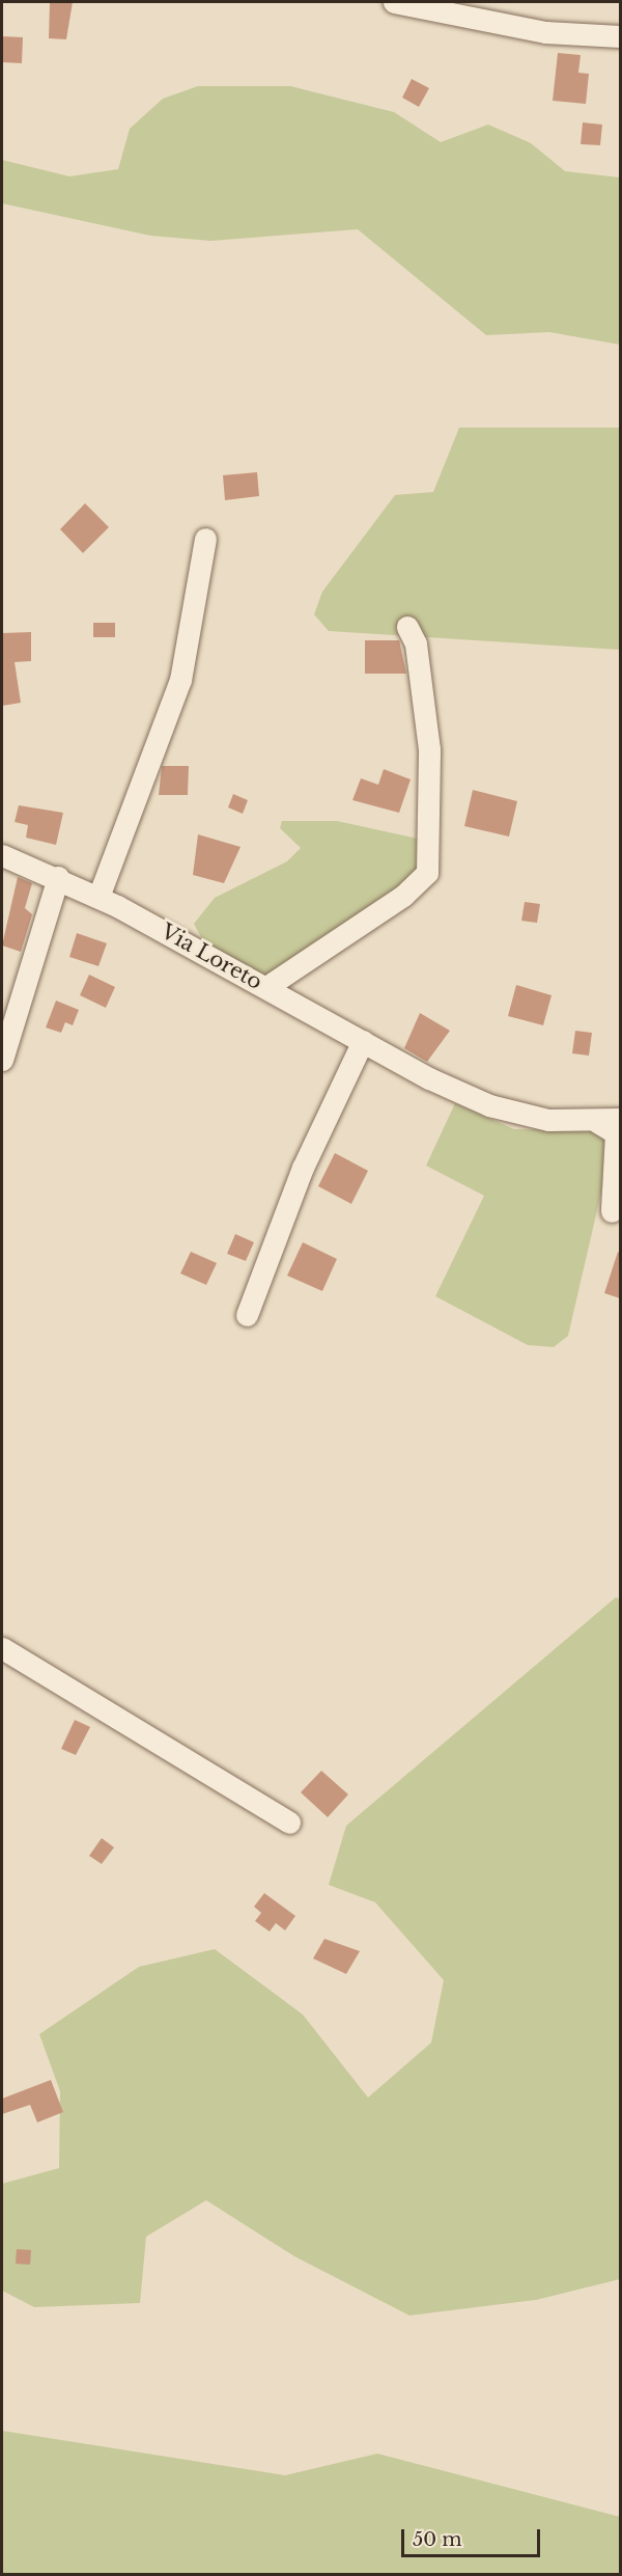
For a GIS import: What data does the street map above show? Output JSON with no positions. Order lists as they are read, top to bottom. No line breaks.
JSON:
{"streets":{"street":["Via Loreto"]},"scale_bar":"50 m"}
